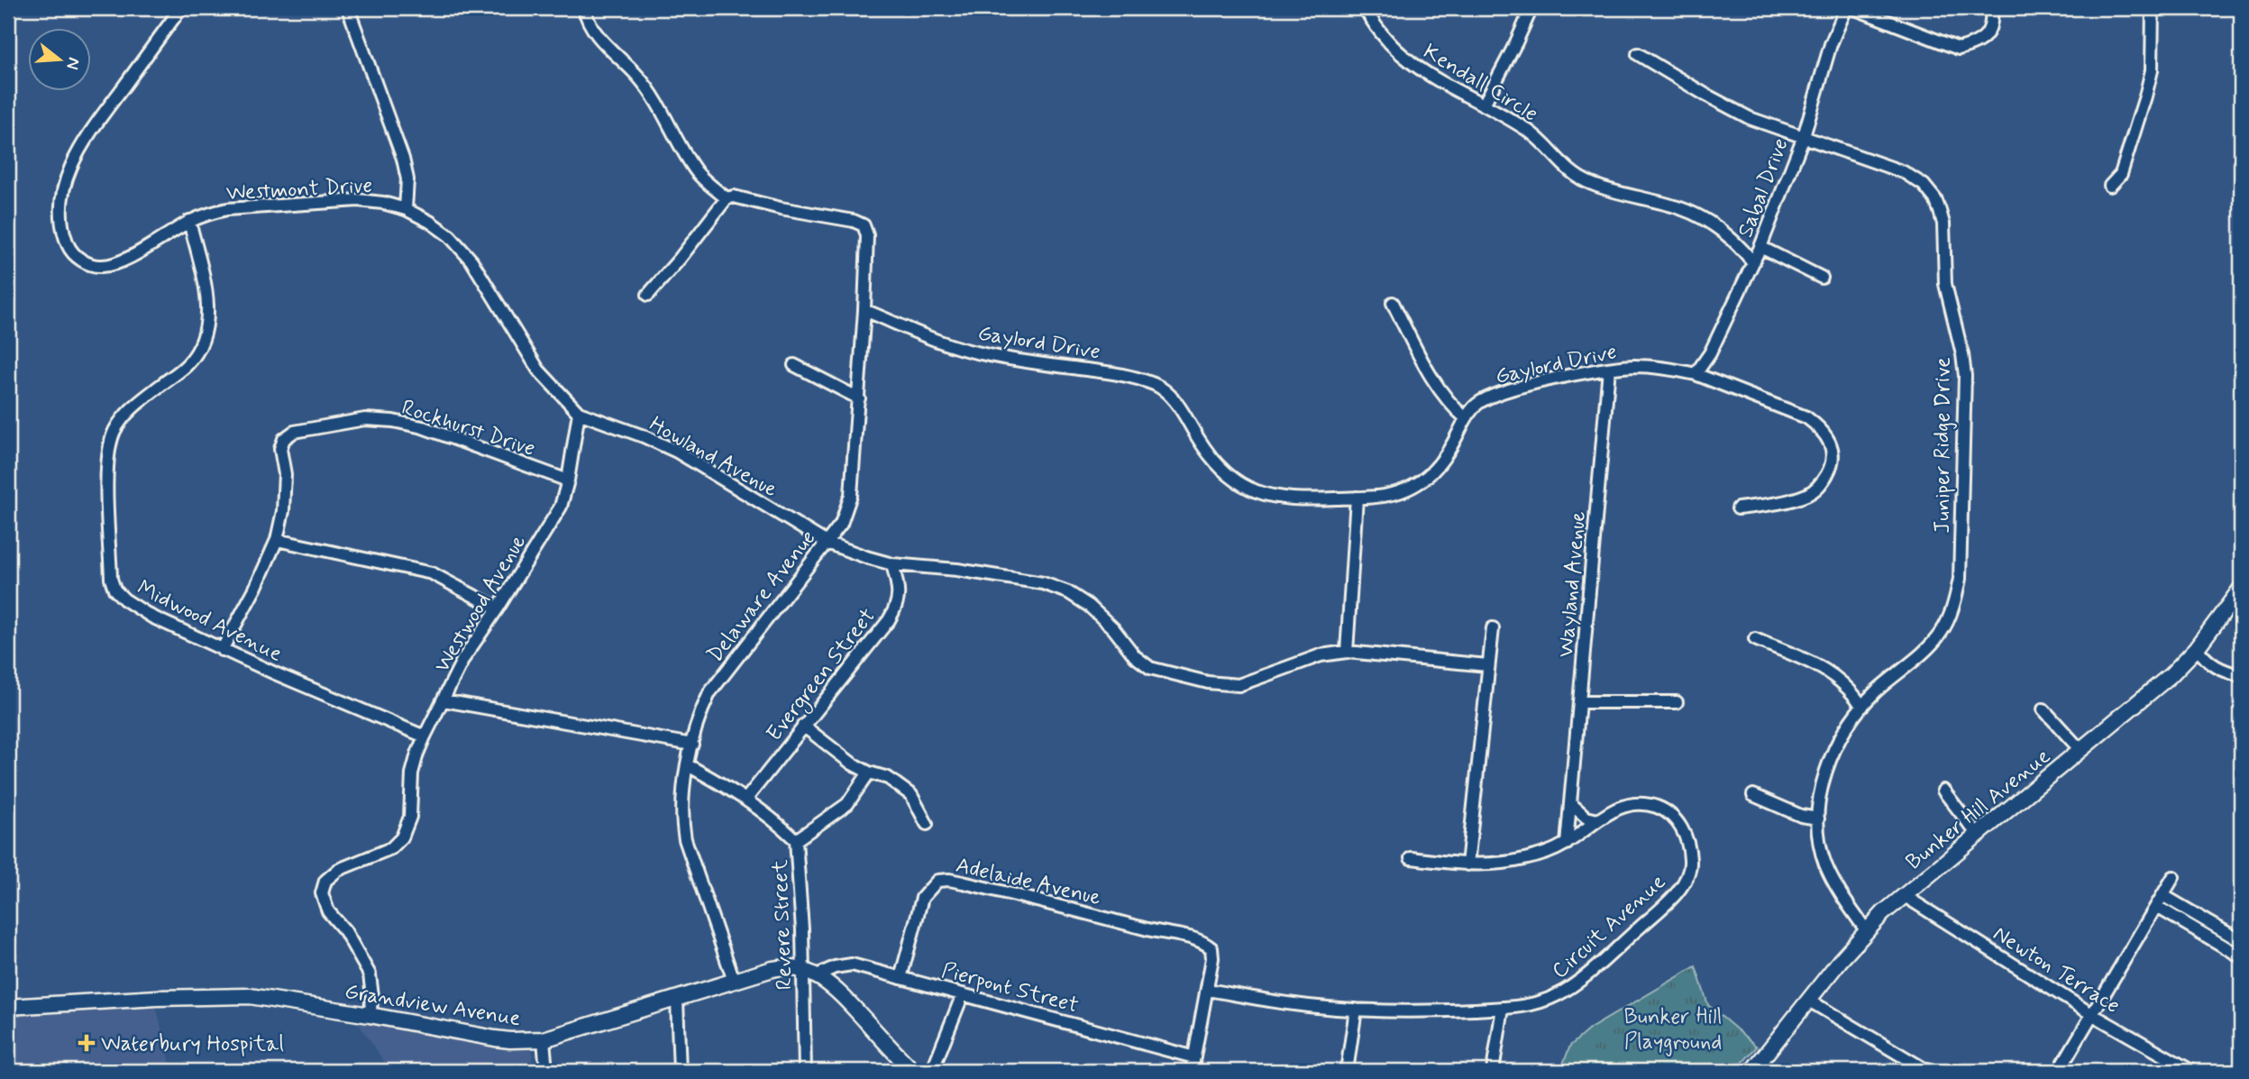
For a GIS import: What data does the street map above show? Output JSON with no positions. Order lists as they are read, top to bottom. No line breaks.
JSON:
{"streets":{"main road":["Bunker Hill Avenue","Grandview Avenue"],"street":["Kendall Circle","Sabal Drive","Westmont Drive","Gaylord Drive","Rockhurst Drive","Juniper Ridge Drive","Howland Avenue","Wayland Avenue","Delaware Avenue","Westwood Avenue","Midwood Avenue","Evergreen Street","Adelaide Avenue","Revere Street","Circuit Avenue","Newton Terrace","Pierpont Street"]},"crossings":[["Kendall Circle","Sabal Drive"],["Sabal Drive","Gaylord Drive"],["Sabal Drive","Juniper Ridge Drive"],["Westmont Drive","Howland Avenue"],["Westmont Drive","Westwood Avenue"],["Westmont Drive","Midwood Avenue"],["Gaylord Drive","Wayland Avenue"],["Gaylord Drive","Delaware Avenue"],["Rockhurst Drive","Westwood Avenue"],["Juniper Ridge Drive","Bunker Hill Avenue"],["Howland Avenue","Delaware Avenue"],["Howland Avenue","Westwood Avenue"],["Howland Avenue","Evergreen Street"],["Wayland Avenue","Circuit Avenue"],["Delaware Avenue","Grandview Avenue"],["Westwood Avenue","Midwood Avenue"],["Westwood Avenue","Grandview Avenue"],["Bunker Hill Avenue","Newton Terrace"],["Adelaide Avenue","Circuit Avenue"],["Adelaide Avenue","Pierpont Street"],["Revere Street","Grandview Avenue"],["Pierpont Street","Grandview Avenue"]],"parks":["Bunker Hill Playground"],"places":{"health":["Waterbury Hospital"]},"north":"right"}
